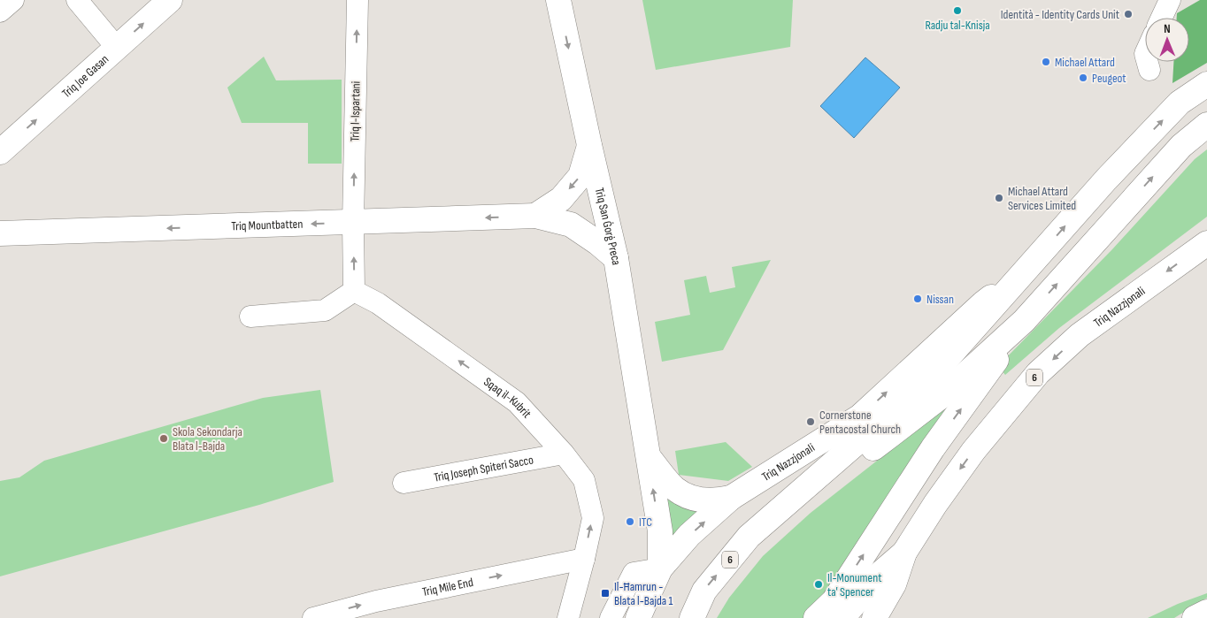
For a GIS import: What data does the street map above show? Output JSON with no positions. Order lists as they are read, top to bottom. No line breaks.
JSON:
{"streets":{"main road":["Triq Joe Gasan","Triq Mountbatten","Triq San Ġorġ Preca","Triq Nazzjonali","6"],"street":["Triq l-Ispartani","Sqaq il-Kubrit","Triq Joseph Spiteri Sacco","Triq Mile End"]},"crossings":[["Triq l-Ispartani","Triq Mountbatten"],["Triq Mountbatten","Triq San Ġorġ Preca"],["Triq San Ġorġ Preca","Triq Nazzjonali"],["Triq Nazzjonali","6"],["Sqaq il-Kubrit","Triq Joseph Spiteri Sacco"],["Sqaq il-Kubrit","Triq Mile End"]],"one_way":["Triq Joe Gasan","Triq l-Ispartani","Triq Mountbatten","Sqaq il-Kubrit","Triq Mile End"],"places":{"other":["Radju tal-Knisja","Identità - Identity Cards Unit","Michael Attard","Peugeot","Michael Attard Services Limited","Nissan","Cornerstone Pentacostal Church","Skola Sekondarja Blata l-Bajda","ITC","Il-Monument ta' Spencer"],"transit":["Il-Ħamrun - Blata l-Bajda 1"]},"north":"top"}
